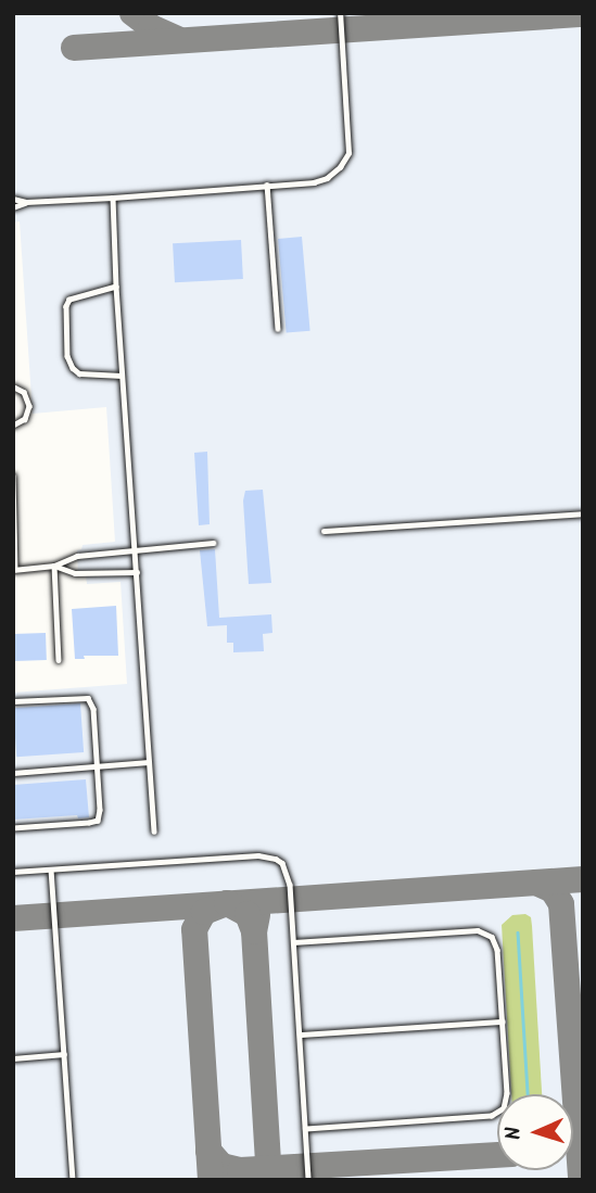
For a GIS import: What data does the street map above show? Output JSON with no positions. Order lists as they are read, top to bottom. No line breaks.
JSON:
{"north":"left"}
